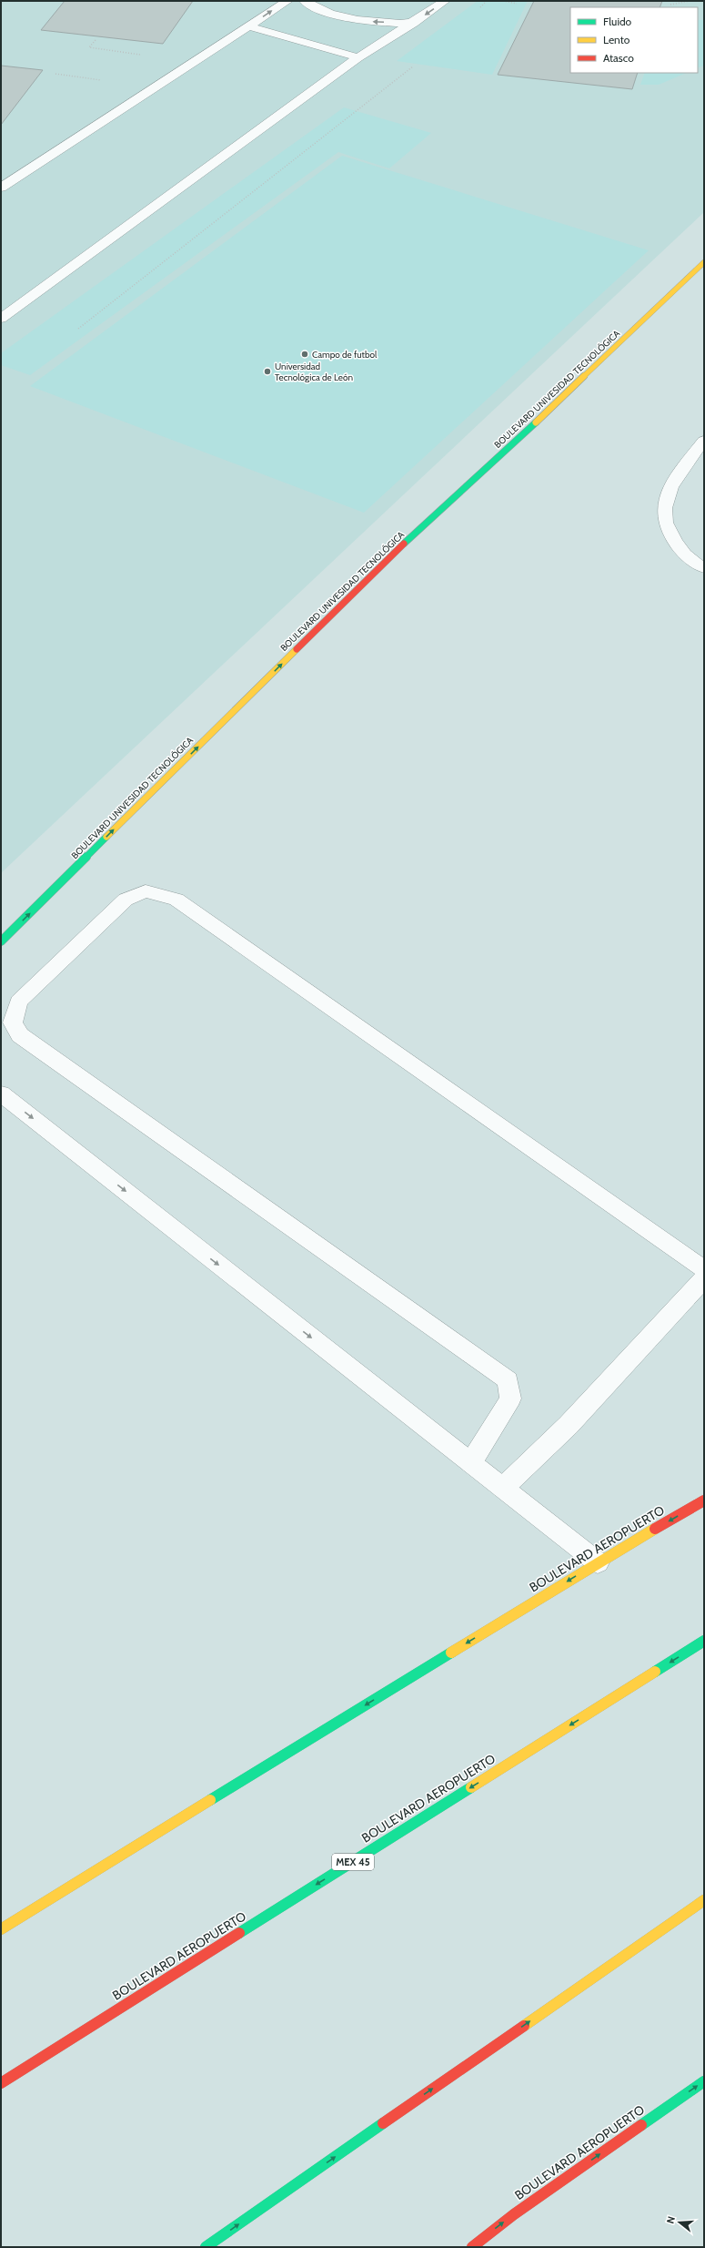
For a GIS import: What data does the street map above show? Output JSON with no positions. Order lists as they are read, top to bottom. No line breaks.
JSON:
{"streets":{"main road":["BOULEVARD UNIVESIDAD TECNOLÓGICA","BOULEVARD AEROPUERTO","MEX 45"]},"one_way":["BOULEVARD UNIVESIDAD TECNOLÓGICA"],"places":["Campo de futbol","Universidad Tecnológica de León"],"legend":["Fluido","Lento","Atasco"],"north":"left"}
